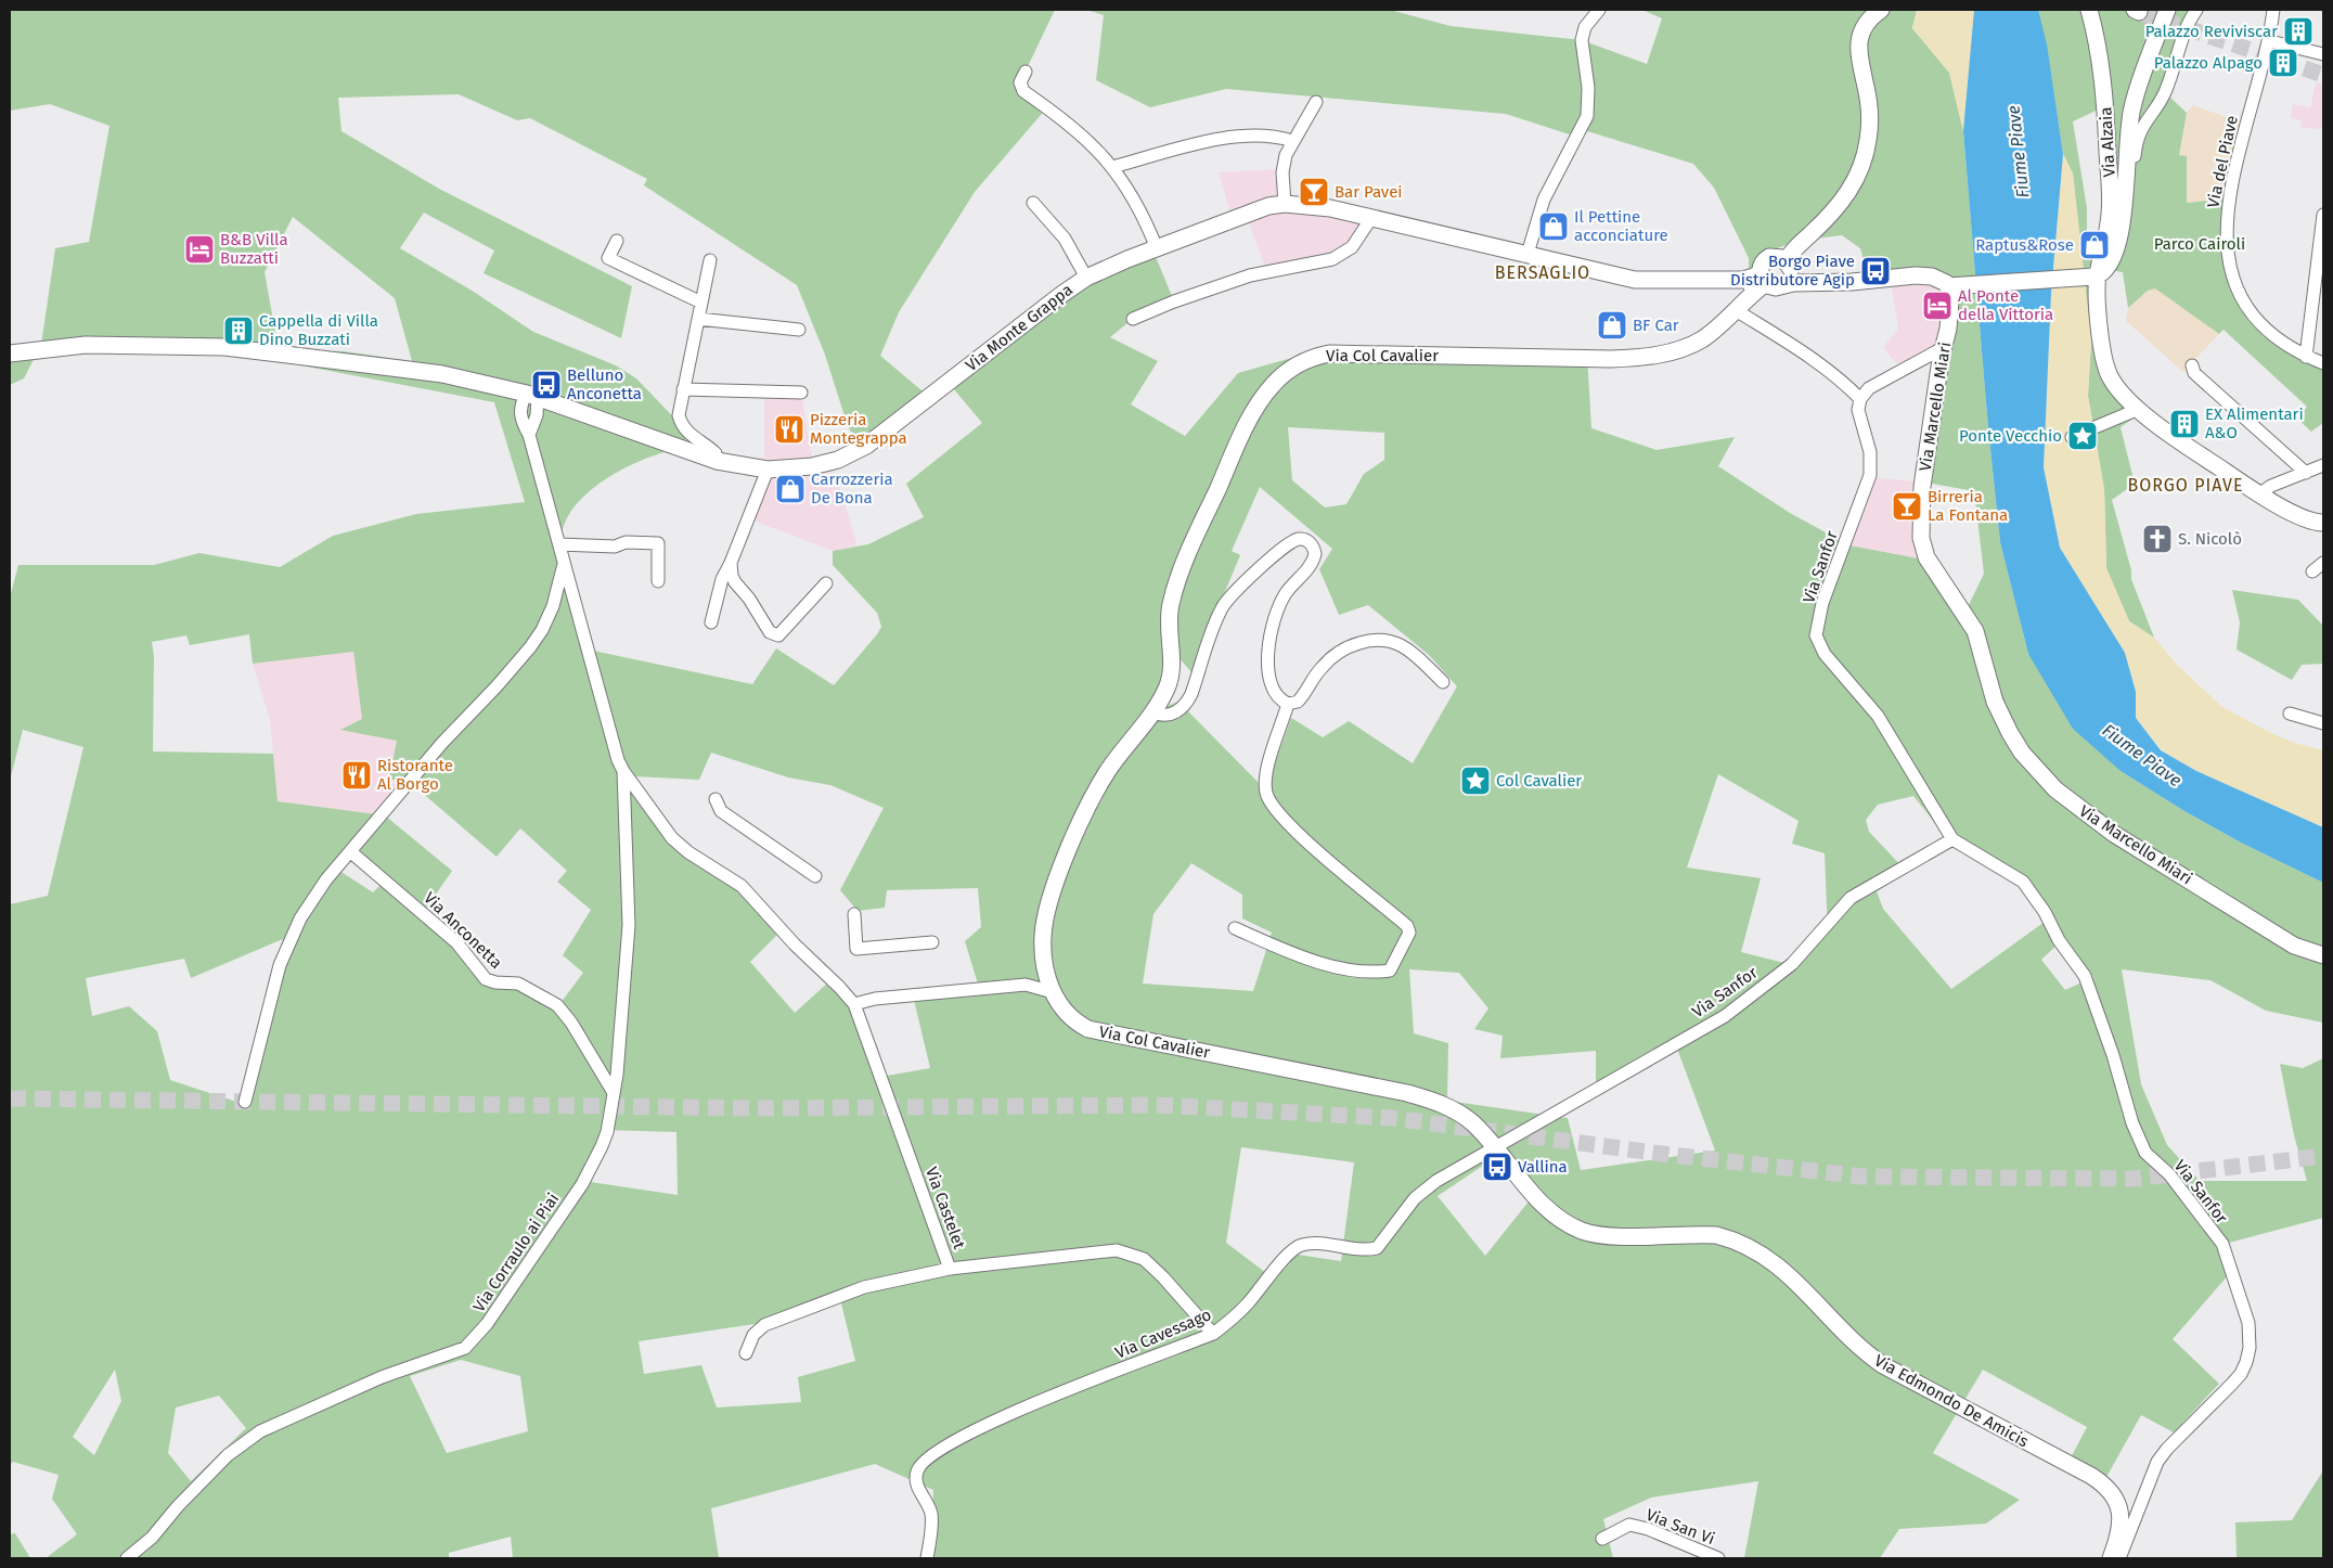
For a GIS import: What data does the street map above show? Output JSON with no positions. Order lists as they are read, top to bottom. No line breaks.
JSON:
{"streets":{"street":["Via Alzaia","Via del Piave","Via Monte Grappa","Via Col Cavalier","Via Marcello Miari","Via Sanfor","Via Anconetta","Via Castelet","Via Corraulo ai Piai","Via Cavessago","Via Edmondo De Amicis","Via San Vi"]},"crossings":[["Via Monte Grappa","Via Col Cavalier"],["Via Monte Grappa","Via Marcello Miari"],["Via Col Cavalier","Via Sanfor"],["Via Col Cavalier","Via Cavessago"],["Via Col Cavalier","Via Edmondo De Amicis"],["Via Sanfor","Via Cavessago"],["Via Sanfor","Via Edmondo De Amicis"],["Via Anconetta","Via Corraulo ai Piai"],["Via Castelet","Via Corraulo ai Piai"],["Via Cavessago","Via Edmondo De Amicis"]],"districts":["BERSAGLIO","BORGO PIAVE"],"water":["Fiume Piave"],"parks":["Parco Cairoli"],"places":{"building":["Palazzo Reviviscar","Palazzo Alpago","Cappella di Villa Dino Buzzati","EX Alimentari A&O"],"bar":["Bar Pavei","Birreria La Fontana"],"shop":["Il Pettine acconciature","Raptus&Rose","BF Car","Carrozzeria De Bona"],"hotel":["B&B Villa Buzzatti","Al Ponte della Vittoria"],"bus stop":["Borgo Piave Distributore Agip","Belluno Anconetta","Vallina"],"restaurant":["Pizzeria Montegrappa","Ristorante Al Borgo"],"place":["Ponte Vecchio","Col Cavalier"],"church":["S. Nicolò"]}}
